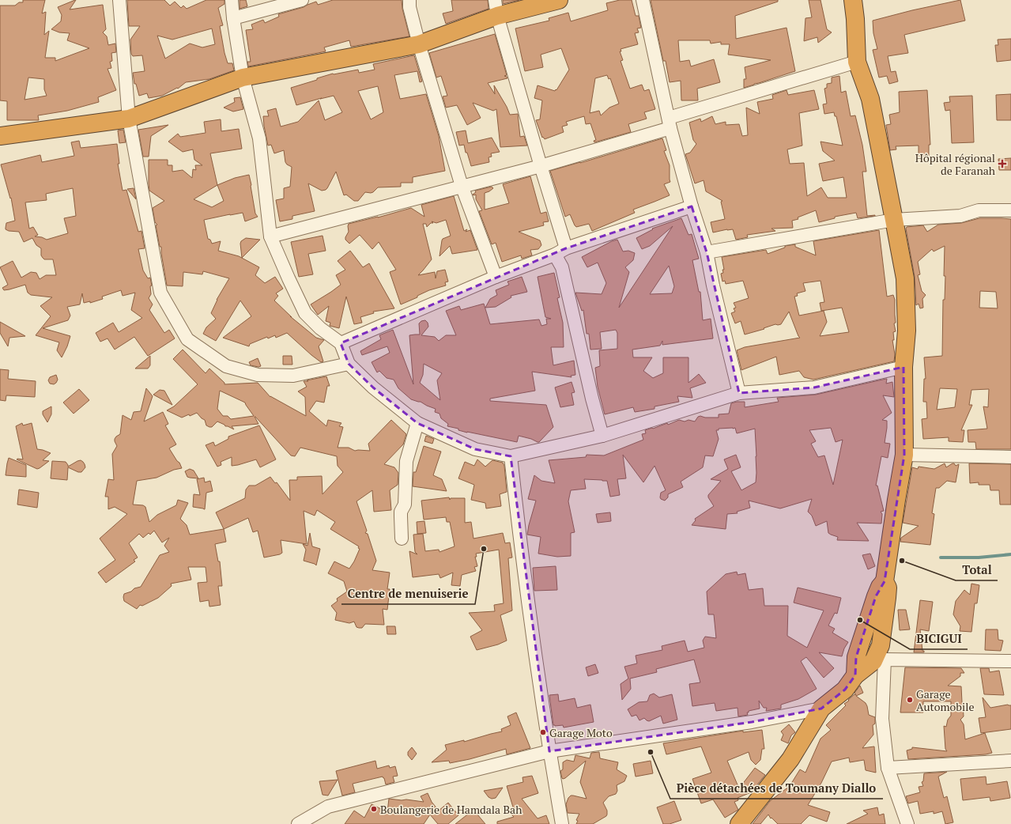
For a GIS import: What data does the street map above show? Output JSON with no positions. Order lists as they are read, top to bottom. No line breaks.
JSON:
{"places":{"health":["Hôpital régional de Faranah"],"other":["Centre de menuiserie","Total","BICIGUI","Garage Automobile","Garage Moto","Pièce détachées de Toumany Diallo","Boulangerie de Hamdala Bah"]}}
